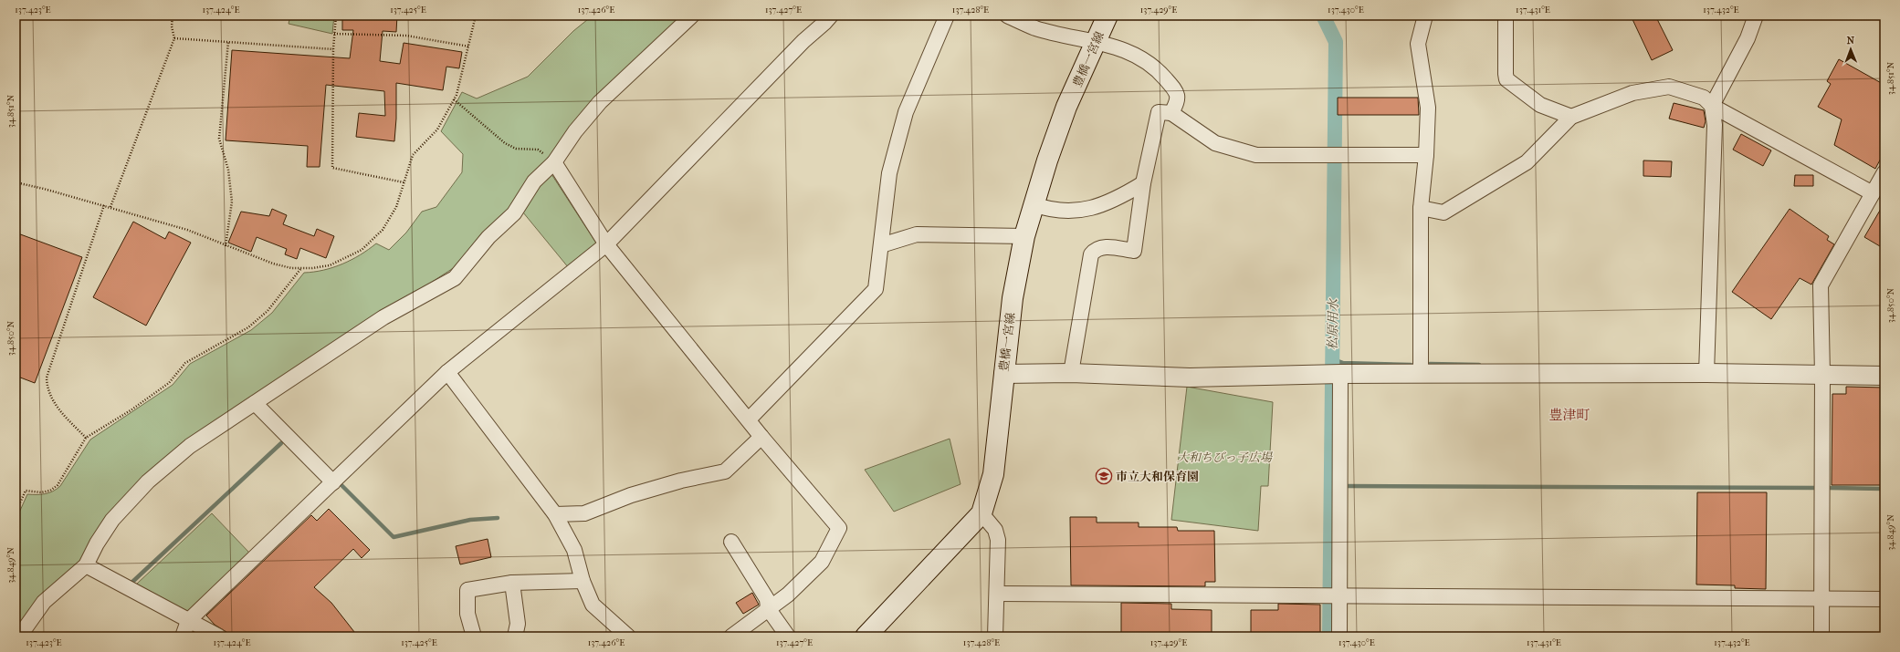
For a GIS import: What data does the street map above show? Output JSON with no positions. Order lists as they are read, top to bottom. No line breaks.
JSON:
{"streets":{"main road":["豊橋一宮線"]},"districts":["豊津町"],"water":["松原用水"],"parks":["大和ちびっ子広場"],"places":{"school or university":["市立大和保育園"]},"north":"top","coordinates":["137.423°E","137.424°E","137.425°E","137.426°E","137.427°E","137.428°E","137.429°E","137.430°E","137.431°E","137.432°E","34.851°N","34.850°N","34.849°N"]}
